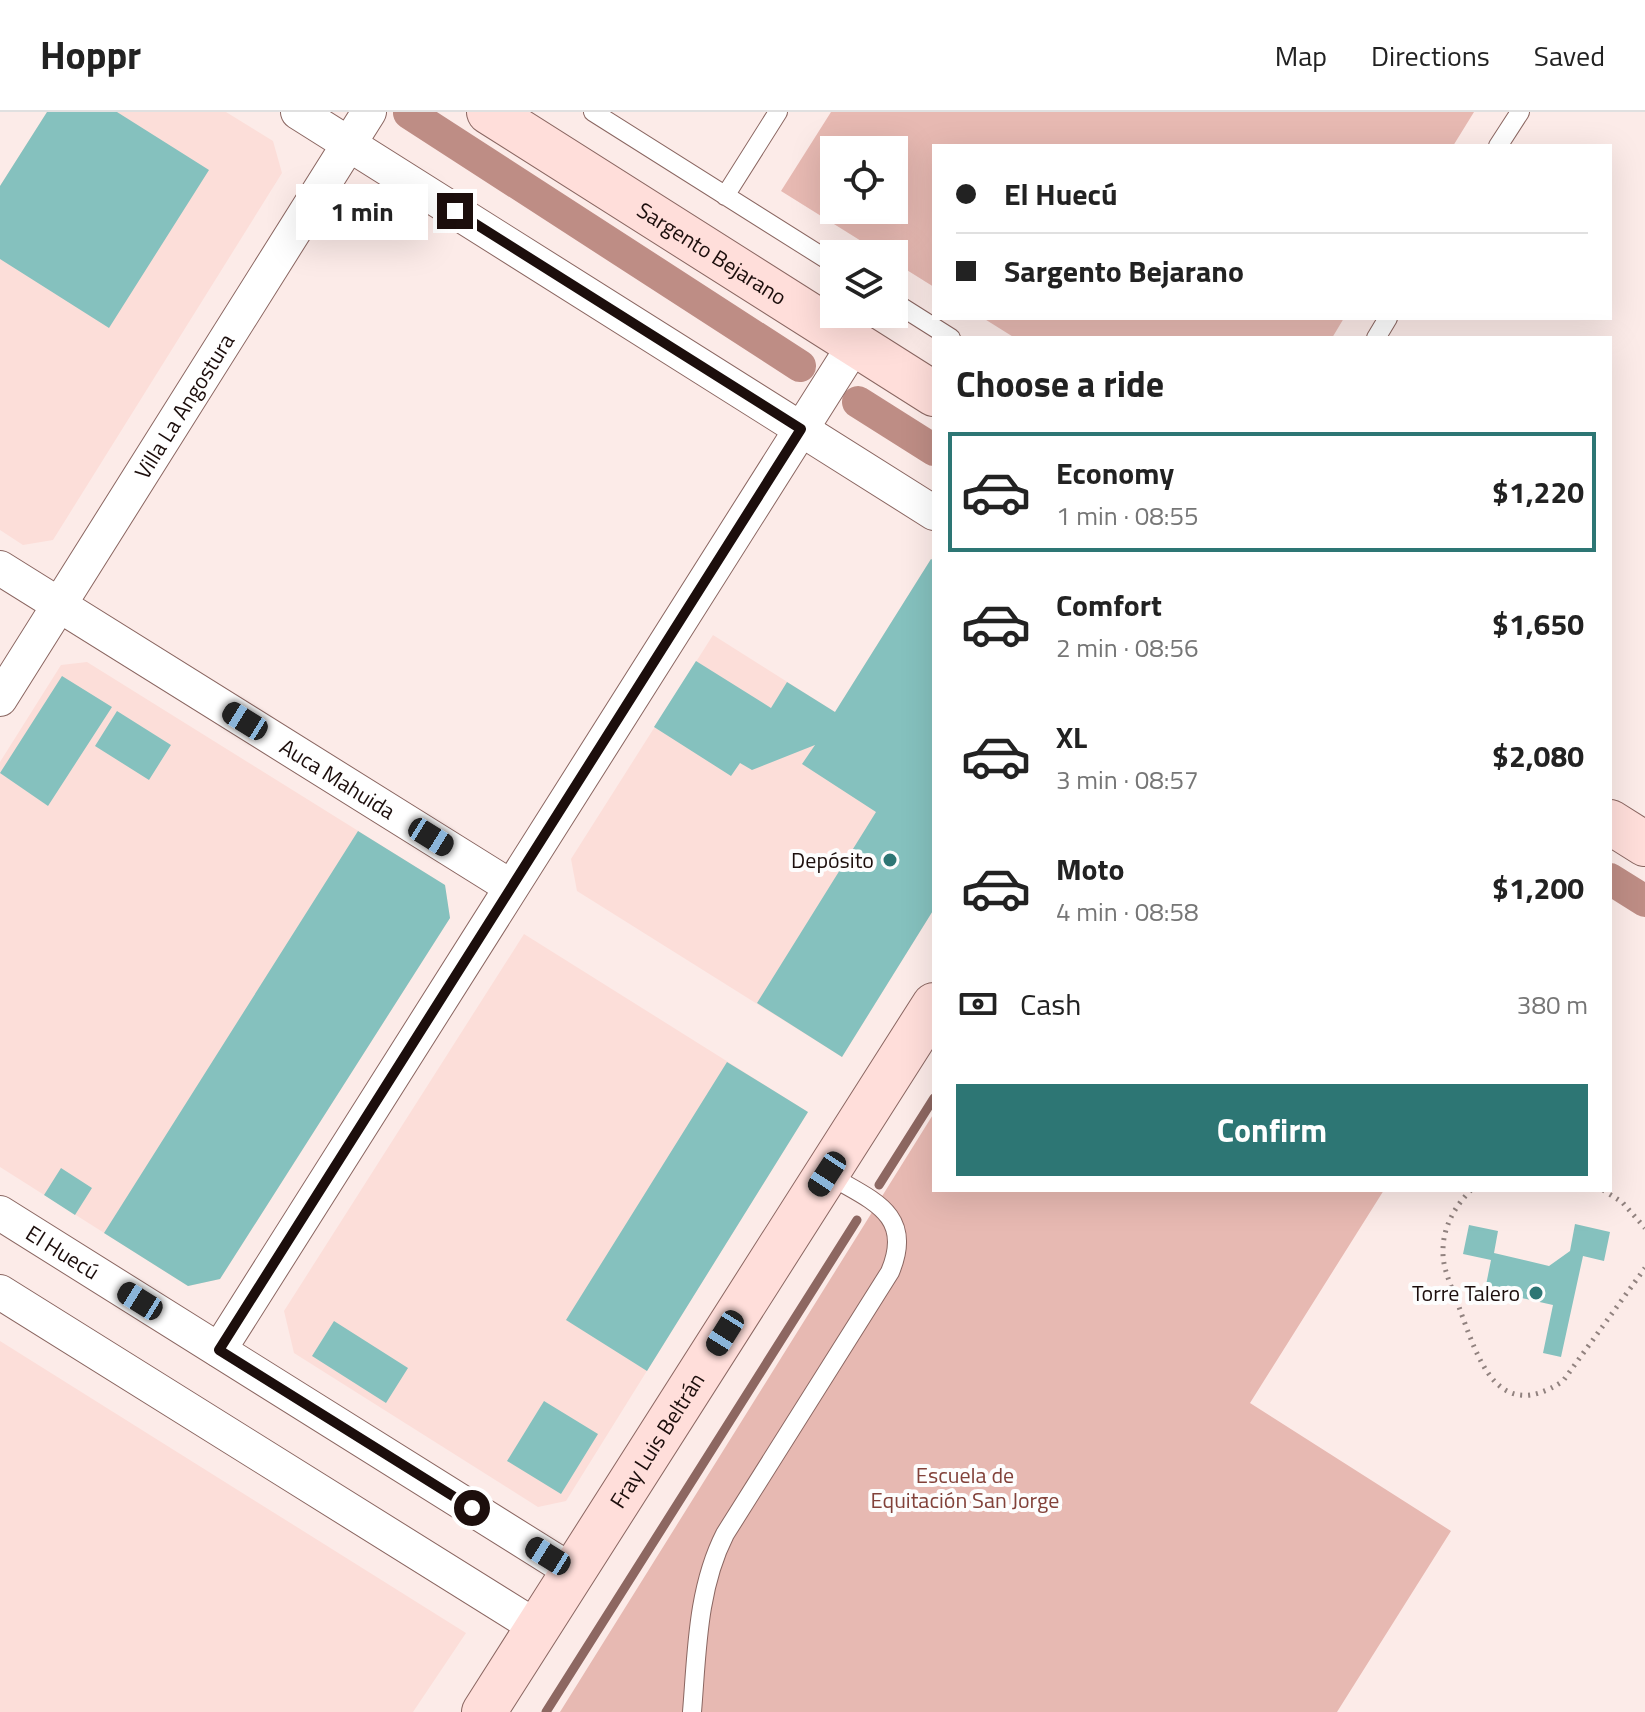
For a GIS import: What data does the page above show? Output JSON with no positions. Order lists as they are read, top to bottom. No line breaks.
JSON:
{"streets":{"street":["Sargento Bejarano","Villa La Angostura","Auca Mahuida","El Huecú","Fray Luis Beltrán"]},"crossings":[["Villa La Angostura","Auca Mahuida"],["El Huecú","Fray Luis Beltrán"]],"parks":["Escuela de Equitación San Jorge"],"places":["Depósito","Torre Talero"],"page":{"header":"Hoppr","nav":["Map","Directions","Saved"],"banner":["El Huecú","Sargento Bejarano"],"bubble":"1 min","heading":"Choose a ride","list":[{"name":"Economy","note":"1 min · 08:55","value":"$1,220"},{"name":"Comfort","note":"2 min · 08:56","value":"$1,650"},{"name":"XL","note":"3 min · 08:57","value":"$2,080"},{"name":"Moto","note":"4 min · 08:58","value":"$1,200"}],"pay":["Cash","380 m"],"buttons":"Confirm"}}
